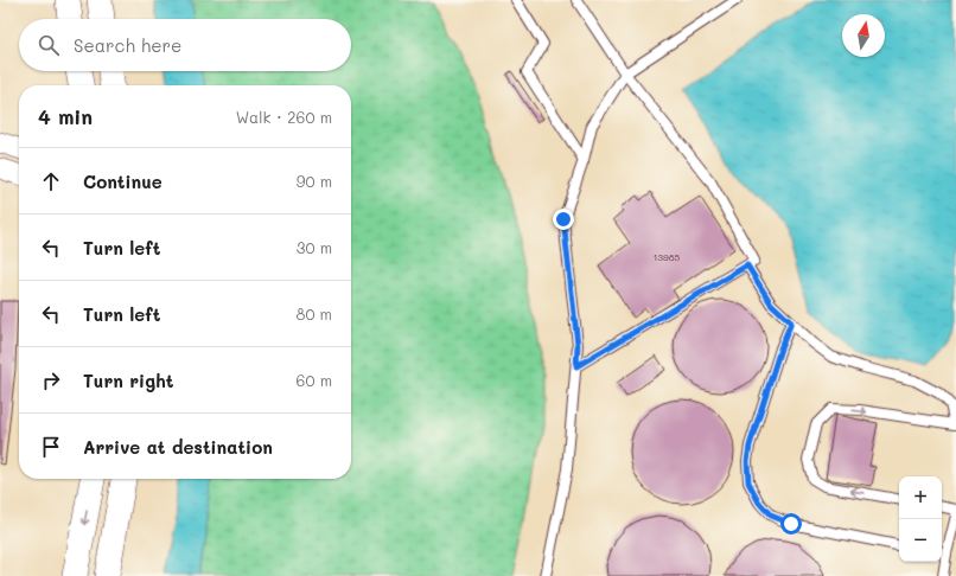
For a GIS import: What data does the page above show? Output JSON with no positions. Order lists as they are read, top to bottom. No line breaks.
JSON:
{"house_numbers":["13985"],"north":"top","page":{"search":"Search here","heading":["4 min","Walk · 260 m"],"list":[["Continue","90 m"],["Turn left","30 m"],["Turn left","80 m"],["Turn right","60 m"],"Arrive at destination"],"map_buttons":["+","−"]}}
